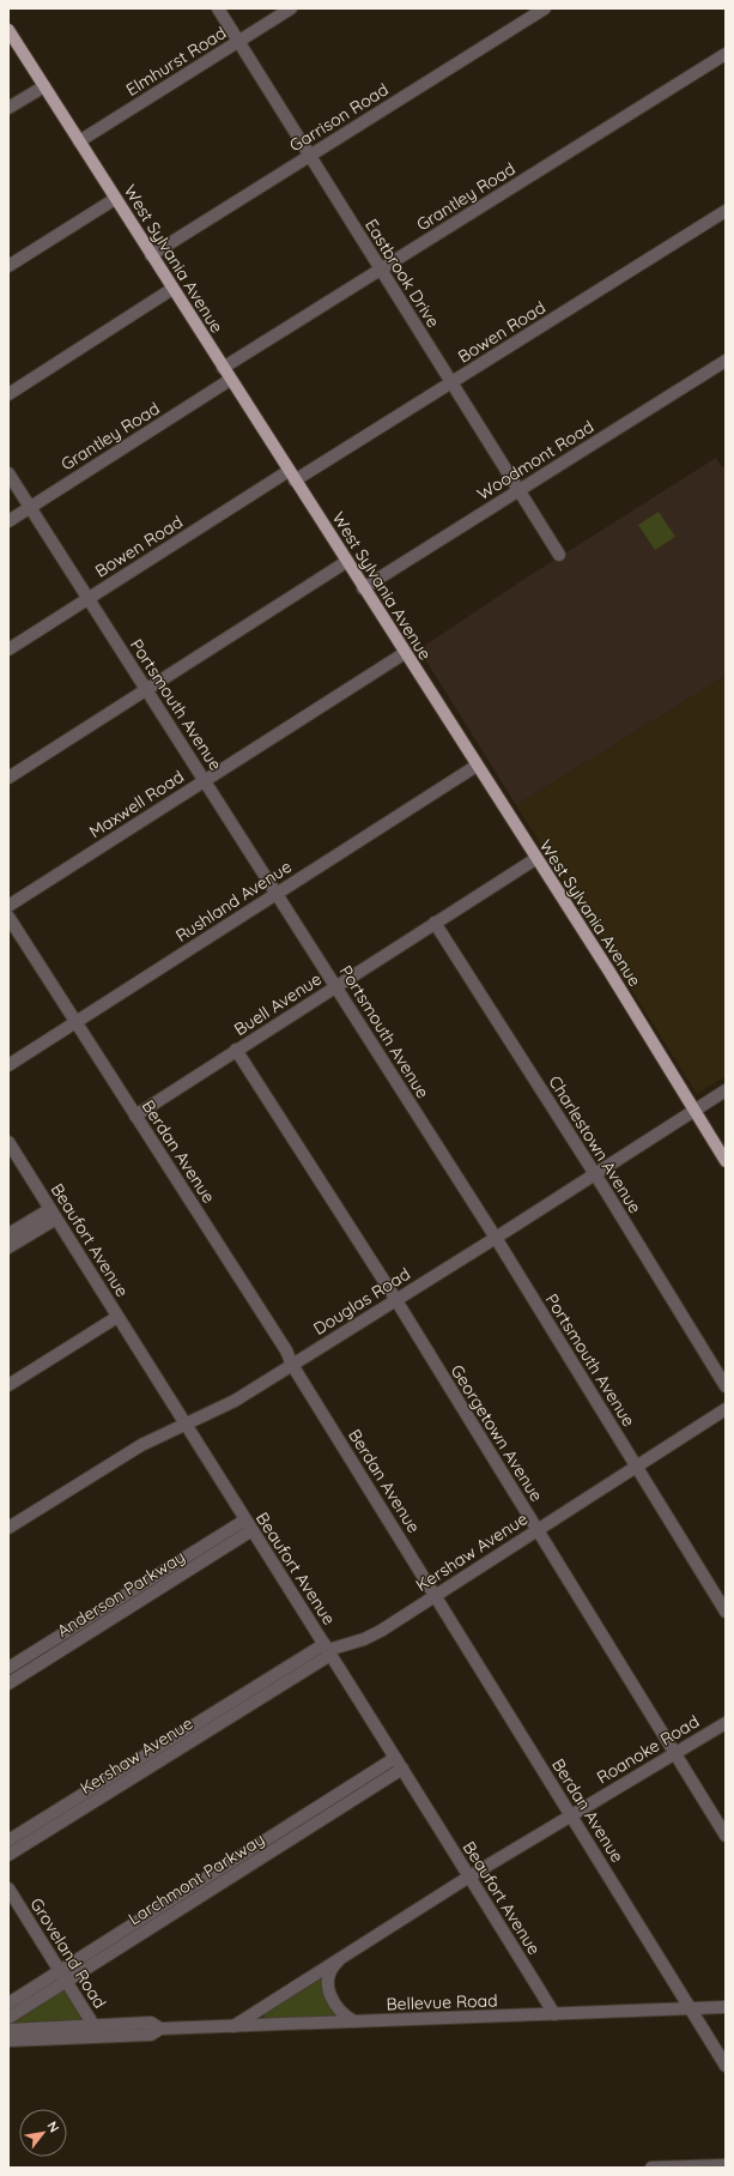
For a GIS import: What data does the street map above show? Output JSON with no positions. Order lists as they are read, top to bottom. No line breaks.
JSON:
{"streets":{"main road":["West Sylvania Avenue"],"street":["Elmhurst Road","Garrison Road","Grantley Road","Eastbrook Drive","Bowen Road","Woodmont Road","Portsmouth Avenue","Maxwell Road","Rushland Avenue","Buell Avenue","Charlestown Avenue","Berdan Avenue","Beaufort Avenue","Douglas Road","Georgetown Avenue","Kershaw Avenue","Anderson Parkway","Roanoke Road","Larchmont Parkway","Groveland Road","Bellevue Road"]},"crossings":[["Elmhurst Road","West Sylvania Avenue"],["Elmhurst Road","Eastbrook Drive"],["Garrison Road","West Sylvania Avenue"],["Garrison Road","Eastbrook Drive"],["Grantley Road","West Sylvania Avenue"],["Grantley Road","Eastbrook Drive"],["Grantley Road","Portsmouth Avenue"],["West Sylvania Avenue","Bowen Road"],["West Sylvania Avenue","Woodmont Road"],["West Sylvania Avenue","Maxwell Road"],["West Sylvania Avenue","Rushland Avenue"],["West Sylvania Avenue","Buell Avenue"],["West Sylvania Avenue","Douglas Road"],["Eastbrook Drive","Bowen Road"],["Eastbrook Drive","Woodmont Road"],["Bowen Road","Portsmouth Avenue"],["Portsmouth Avenue","Maxwell Road"],["Portsmouth Avenue","Rushland Avenue"],["Portsmouth Avenue","Buell Avenue"],["Portsmouth Avenue","Douglas Road"],["Portsmouth Avenue","Kershaw Avenue"],["Rushland Avenue","Berdan Avenue"],["Buell Avenue","Charlestown Avenue"],["Buell Avenue","Berdan Avenue"],["Buell Avenue","Georgetown Avenue"],["Charlestown Avenue","Douglas Road"],["Berdan Avenue","Douglas Road"],["Berdan Avenue","Kershaw Avenue"],["Berdan Avenue","Roanoke Road"],["Berdan Avenue","Bellevue Road"],["Beaufort Avenue","Douglas Road"],["Beaufort Avenue","Kershaw Avenue"],["Beaufort Avenue","Anderson Parkway"],["Beaufort Avenue","Roanoke Road"],["Beaufort Avenue","Larchmont Parkway"],["Beaufort Avenue","Bellevue Road"],["Douglas Road","Georgetown Avenue"],["Georgetown Avenue","Kershaw Avenue"],["Georgetown Avenue","Roanoke Road"],["Roanoke Road","Bellevue Road"],["Larchmont Parkway","Groveland Road"],["Groveland Road","Bellevue Road"]],"north":"top right"}
